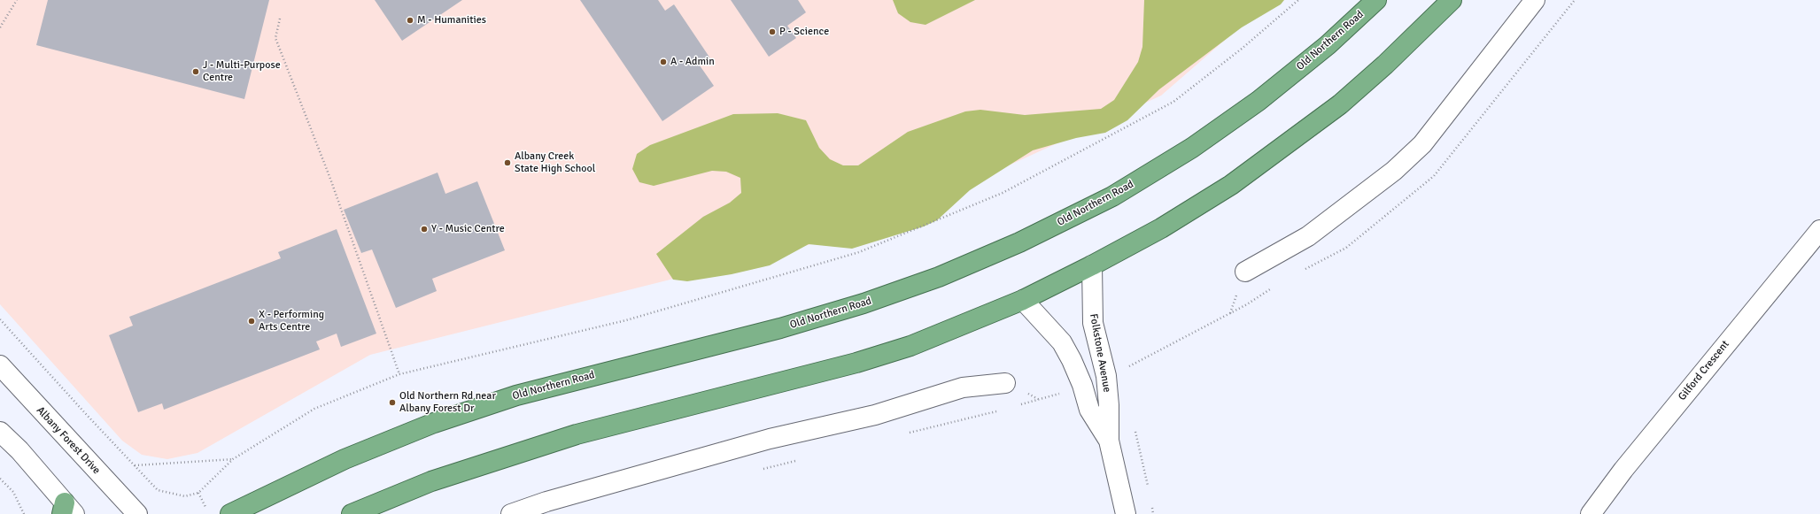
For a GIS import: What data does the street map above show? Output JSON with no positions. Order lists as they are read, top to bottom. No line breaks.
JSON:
{"streets":{"highway":["Old Northern Road"],"street":["Folkstone Avenue","Gilford Crescent","Albany Forest Drive"]},"places":["M - Humanities","P - Science","A - Admin","J - Multi-Purpose Centre","Albany Creek State High School","Y - Music Centre","X - Performing Arts Centre","Old Northern Rd near Albany Forest Dr"]}
